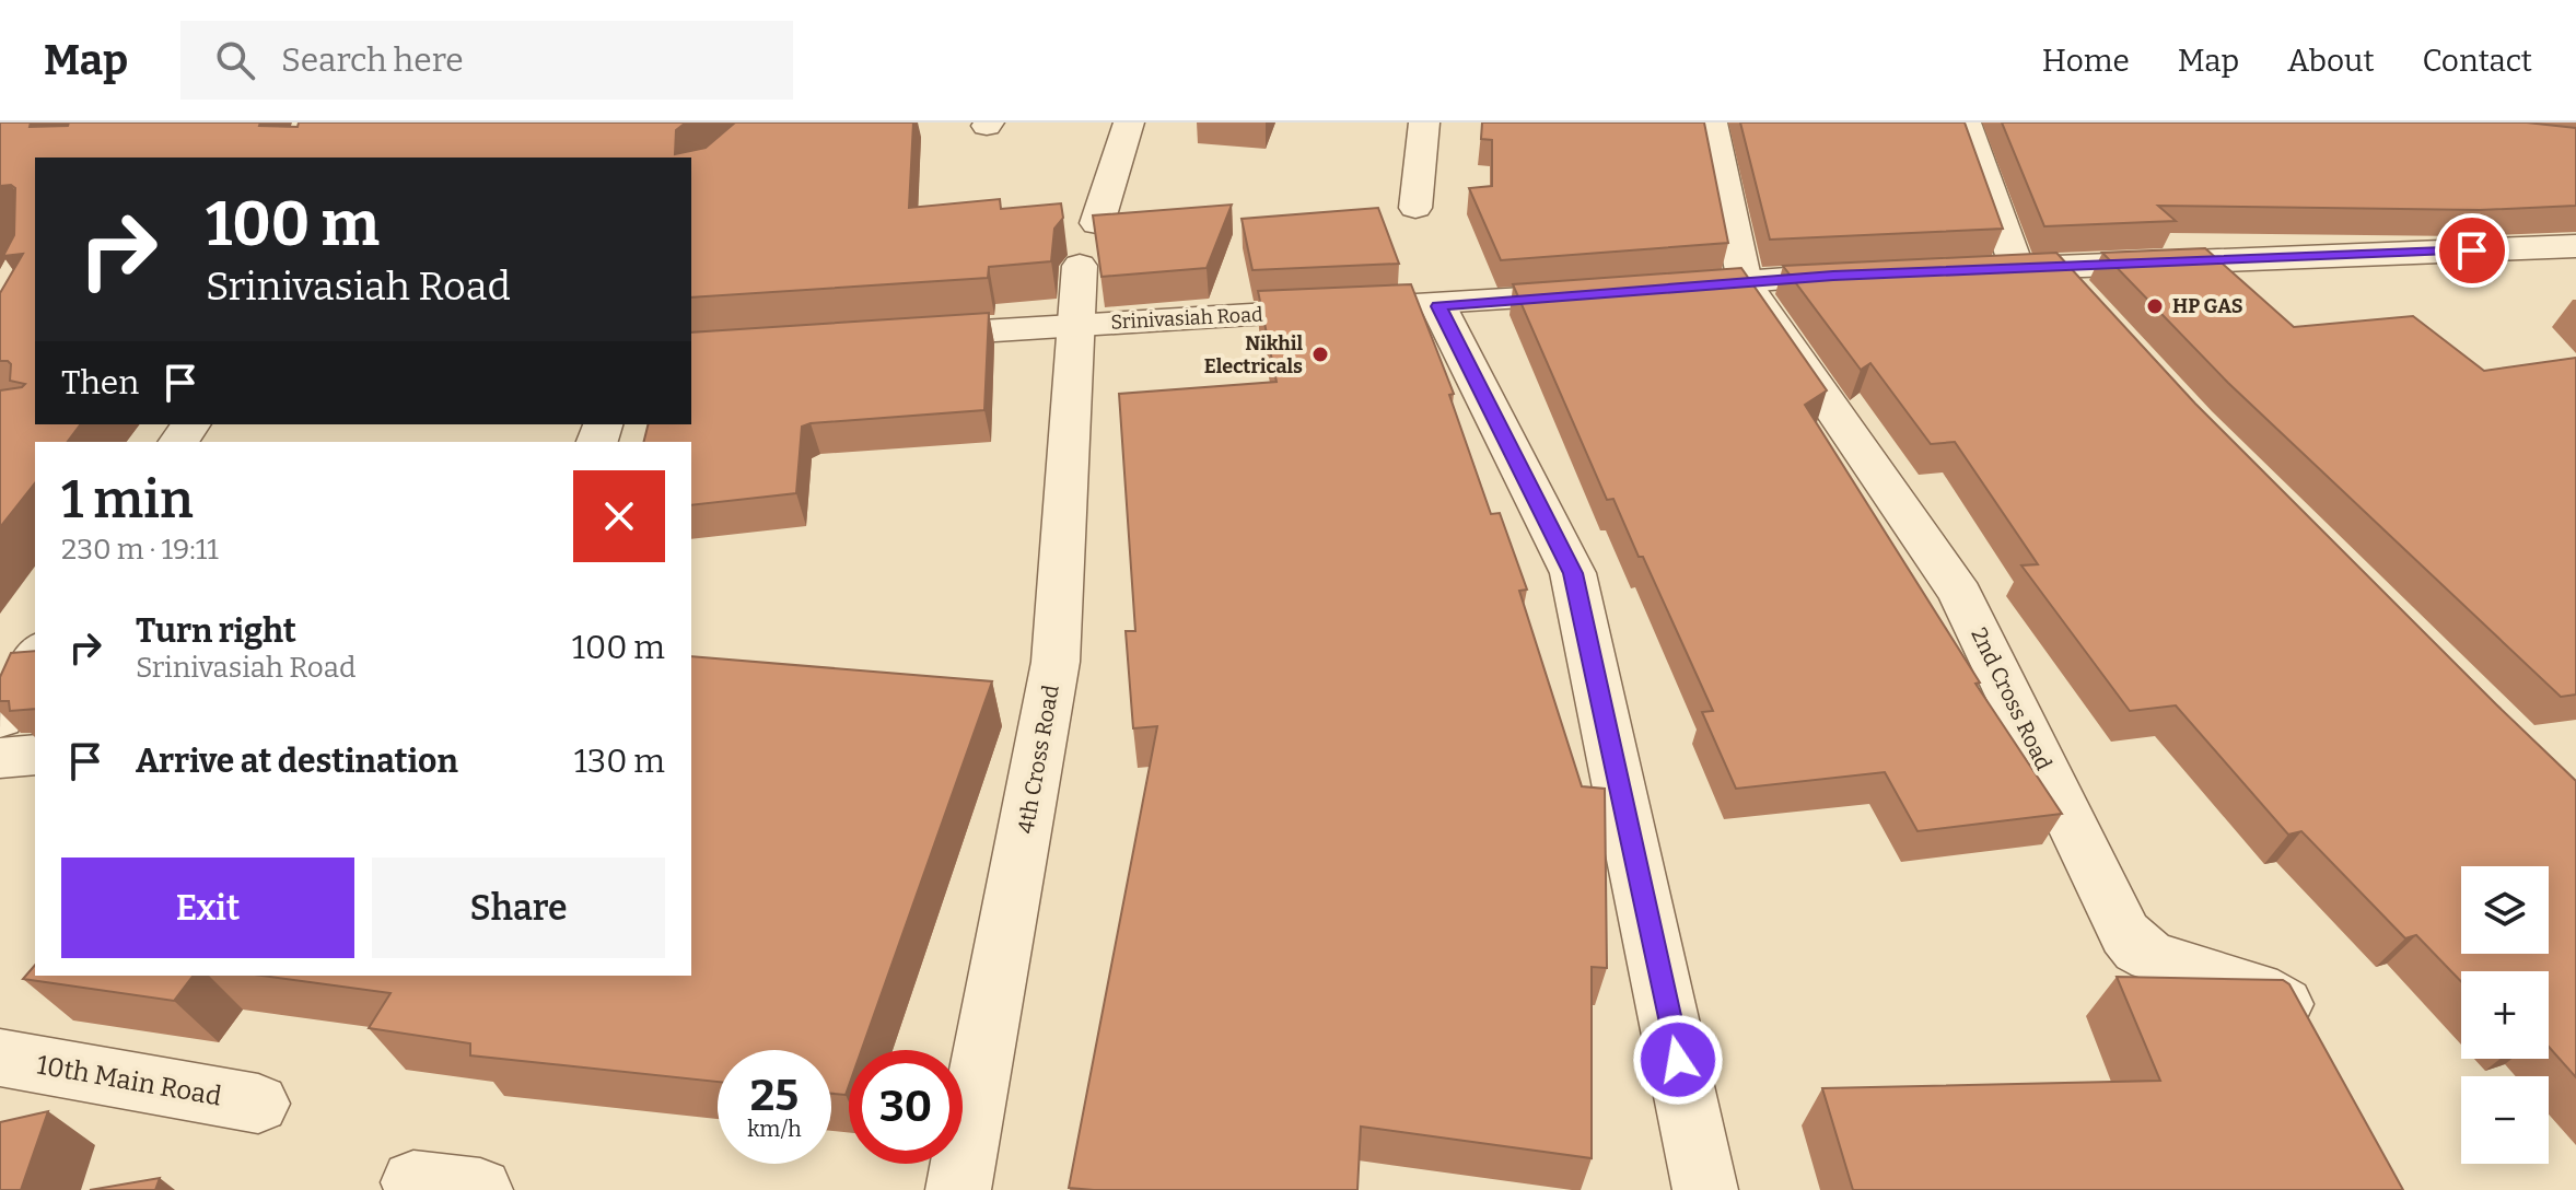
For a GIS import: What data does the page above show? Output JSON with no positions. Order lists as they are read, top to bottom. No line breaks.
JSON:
{"streets":{"street":["Srinivasiah Road","2nd Cross Road","4th Cross Road","10th Main Road"]},"crossings":[["Srinivasiah Road","4th Cross Road"]],"places":["HP GAS","Nikhil Electricals"],"page":{"header":"Map","search":"Search here","nav":["Home","Map","About","Contact"],"turn":["100 m","Srinivasiah Road"],"then":"Then","heading":["1 min","230 m · 19:11"],"list":[{"name":"Turn right","note":"Srinivasiah Road","value":"100 m"},{"name":"Arrive at destination","value":"130 m"}],"buttons":["Exit","Share"],"map_buttons":["+","−"],"speed":"25 km/h","limit":"30"}}
